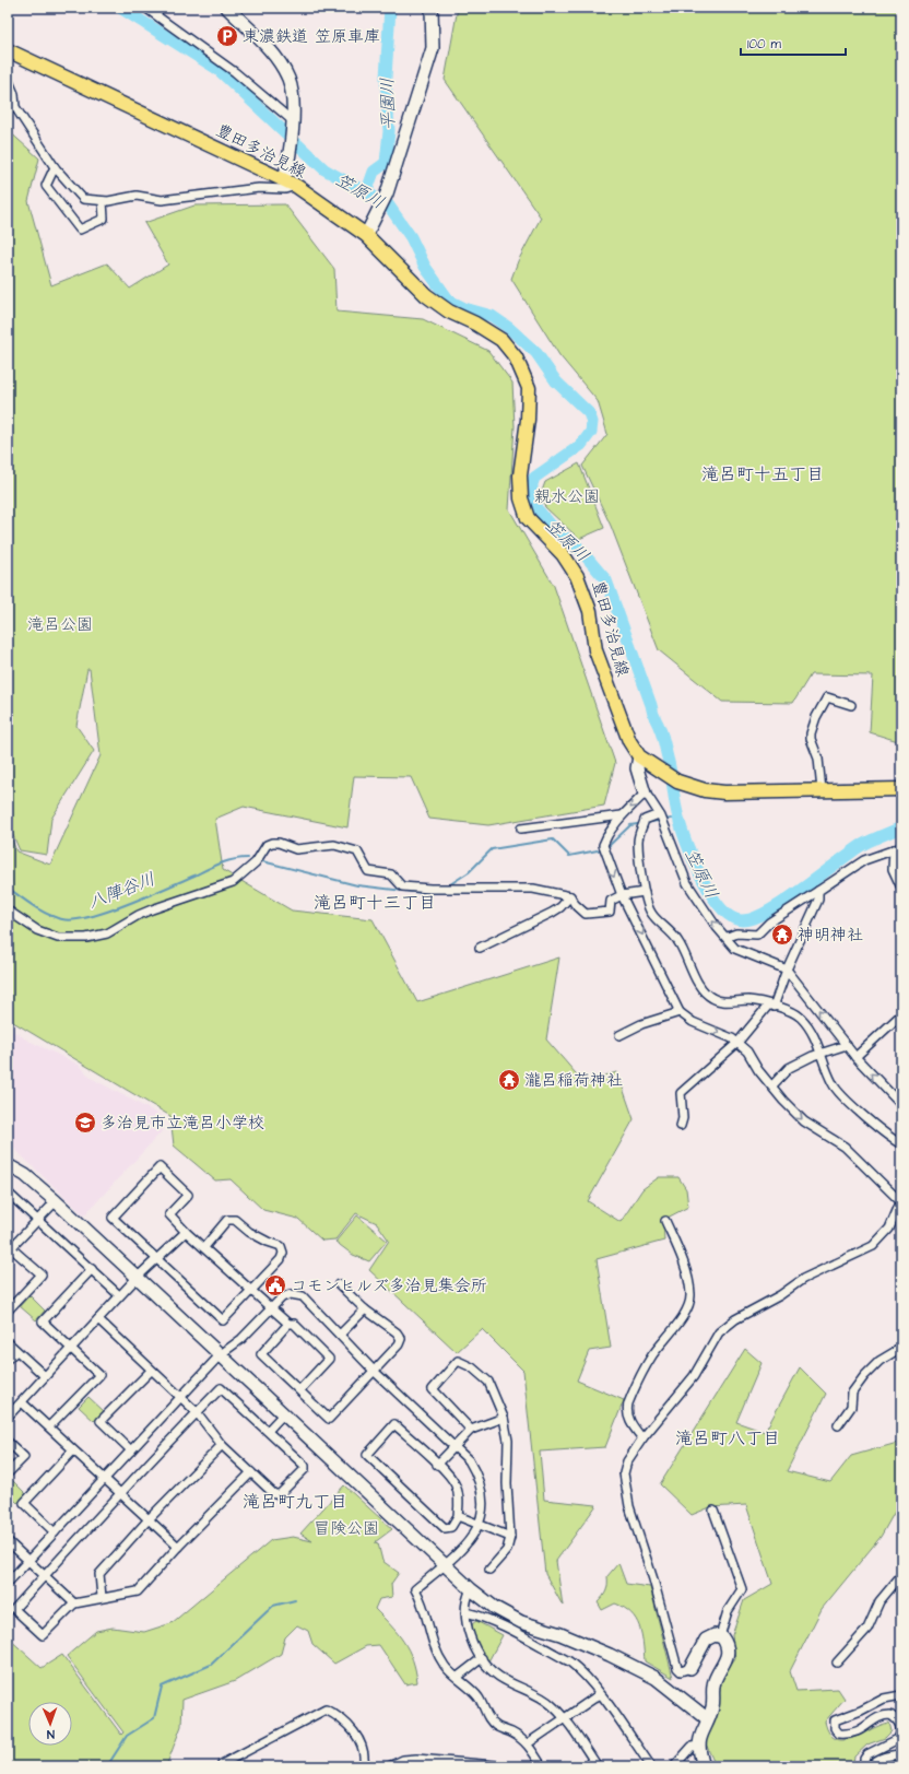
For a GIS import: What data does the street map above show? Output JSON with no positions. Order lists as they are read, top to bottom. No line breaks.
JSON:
{"streets":{"main road":["豊田多治見線"]},"districts":["滝呂町十五丁目","滝呂町十三丁目","滝呂町八丁目","滝呂町九丁目"],"water":["平園川","笠原川","八陣谷川"],"parks":["親水公園","滝呂公園","冒険公園"],"places":{"parking":["東濃鉄道 笠原車庫"],"temple":["神明神社","瀧呂稲荷神社"],"school or university":["多治見市立滝呂小学校"],"public building":["コモンヒルズ多治見集会所"]},"scale_bar":"100 m","north":"bottom"}
